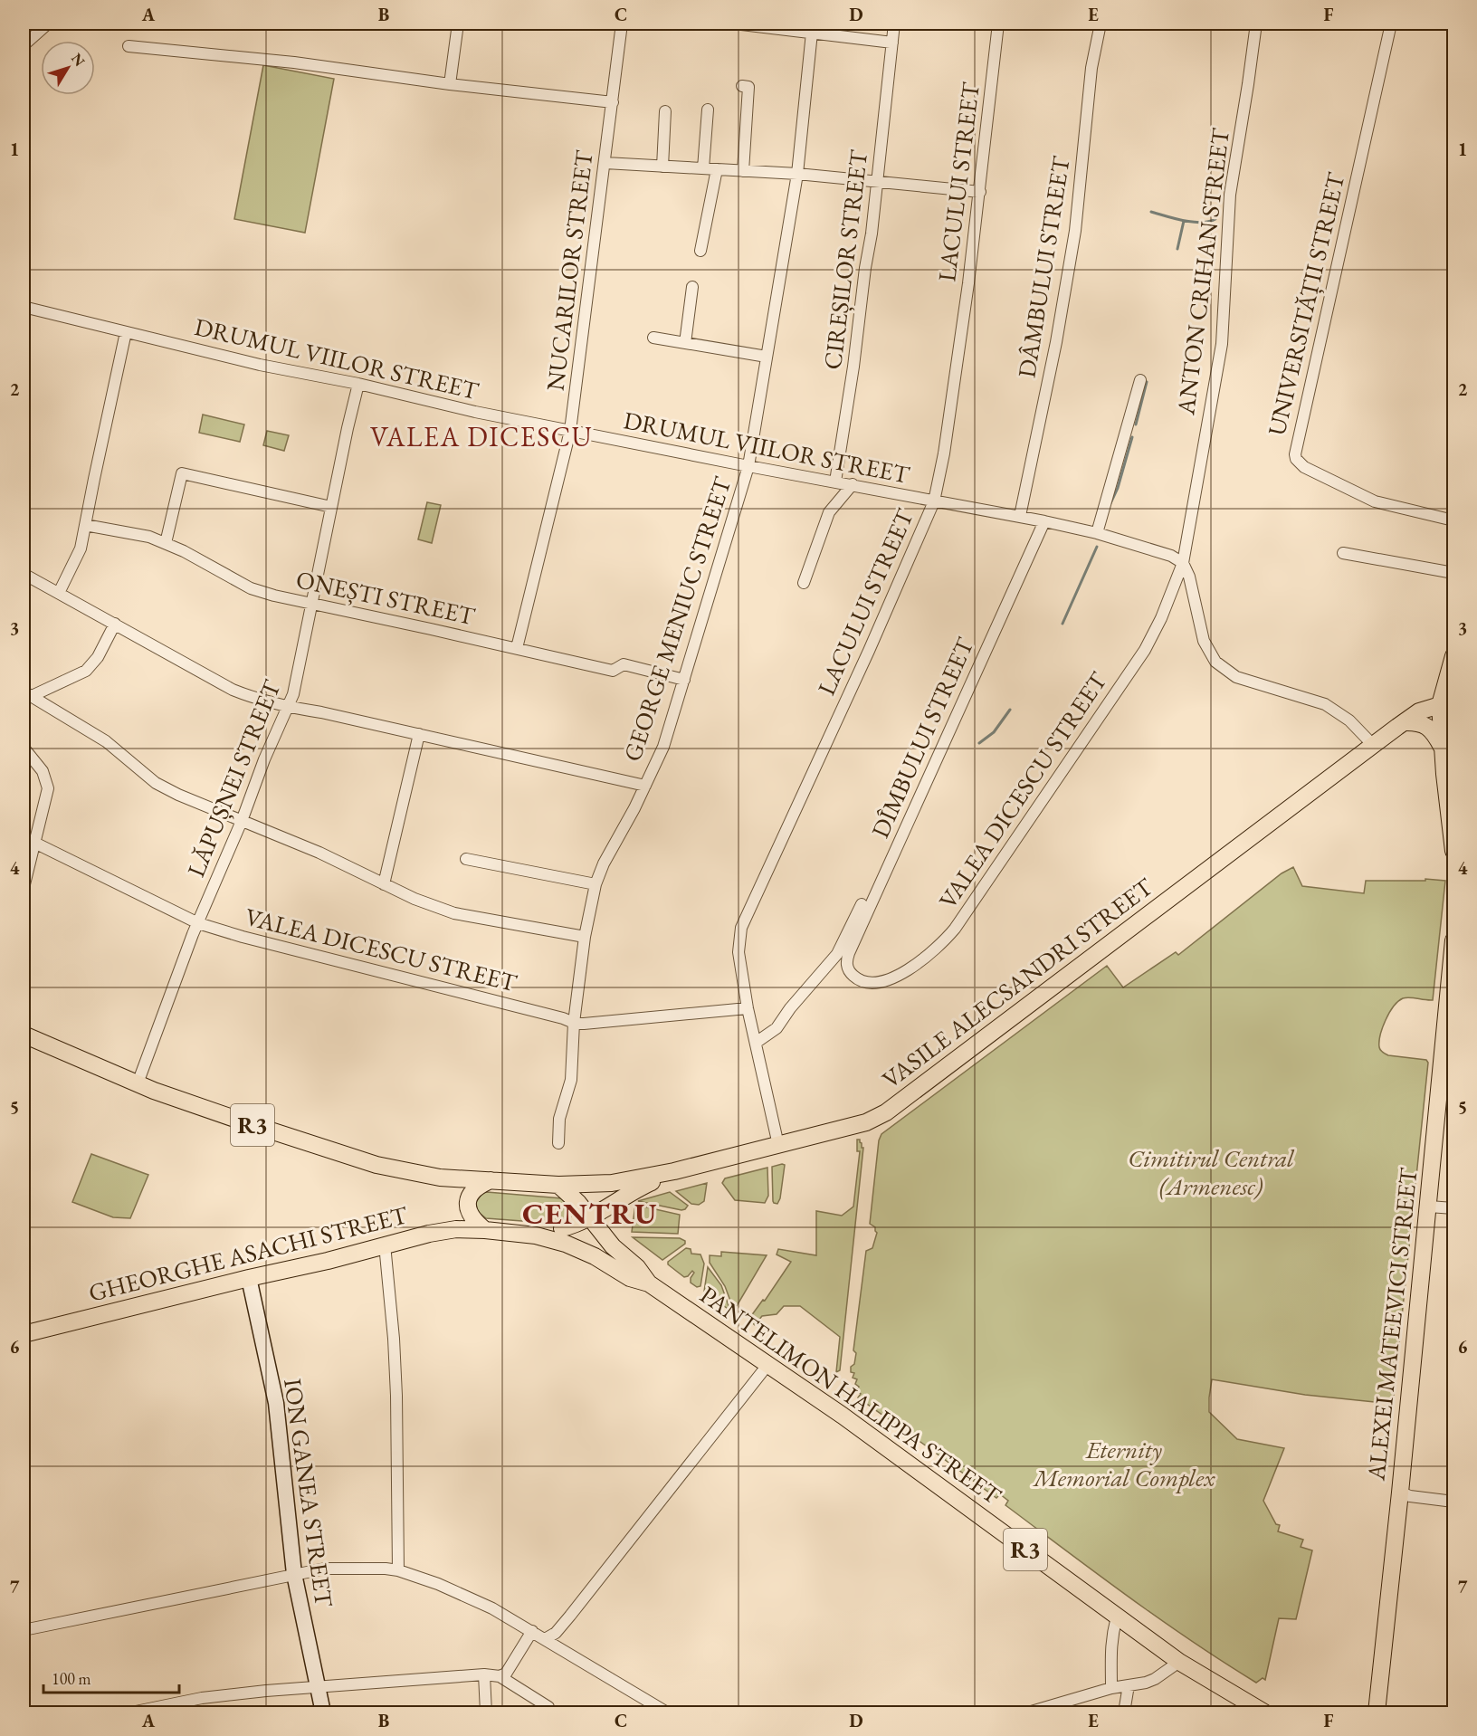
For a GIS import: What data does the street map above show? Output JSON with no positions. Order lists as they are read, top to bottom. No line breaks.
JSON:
{"streets":{"main road":["VASILE ALECSANDRI STREET","R3","GHEORGHE ASACHI STREET","ALEXEI MATEEVICI STREET","PANTELIMON HALIPPA STREET"],"street":["LACULUI STREET","CIREȘILOR STREET","DÂMBULUI STREET","NUCARILOR STREET","ANTON CRIHAN STREET","UNIVERSITĂȚII STREET","DRUMUL VIILOR STREET","ONEȘTI STREET","GEORGE MENIUC STREET","DÎMBULUI STREET","LĂPUȘNEI STREET","VALEA DICESCU STREET","ION GANEA STREET"]},"crossings":[["LACULUI STREET","DRUMUL VIILOR STREET"],["LACULUI STREET","VALEA DICESCU STREET"],["LACULUI STREET","VASILE ALECSANDRI STREET"],["CIREȘILOR STREET","DRUMUL VIILOR STREET"],["DÂMBULUI STREET","DRUMUL VIILOR STREET"],["NUCARILOR STREET","DRUMUL VIILOR STREET"],["NUCARILOR STREET","ONEȘTI STREET"],["ANTON CRIHAN STREET","DRUMUL VIILOR STREET"],["ANTON CRIHAN STREET","VALEA DICESCU STREET"],["DRUMUL VIILOR STREET","GEORGE MENIUC STREET"],["DRUMUL VIILOR STREET","DÎMBULUI STREET"],["DRUMUL VIILOR STREET","LĂPUȘNEI STREET"],["DRUMUL VIILOR STREET","VALEA DICESCU STREET"],["ONEȘTI STREET","GEORGE MENIUC STREET"],["ONEȘTI STREET","LĂPUȘNEI STREET"],["GEORGE MENIUC STREET","VALEA DICESCU STREET"],["DÎMBULUI STREET","VALEA DICESCU STREET"],["LĂPUȘNEI STREET","VALEA DICESCU STREET"],["LĂPUȘNEI STREET","R3"],["VASILE ALECSANDRI STREET","R3"],["VASILE ALECSANDRI STREET","PANTELIMON HALIPPA STREET"],["R3","GHEORGHE ASACHI STREET"],["R3","PANTELIMON HALIPPA STREET"],["GHEORGHE ASACHI STREET","ION GANEA STREET"]],"districts":["VALEA DICESCU","CENTRU"],"parks":["Cimitirul Central (Armenesc)","Eternity Memorial Complex"],"scale_bar":"100 m","north":"top right","grid":{"columns":["A","B","C","D","E","F"],"rows":["1","2","3","4","5","6","7"]}}
